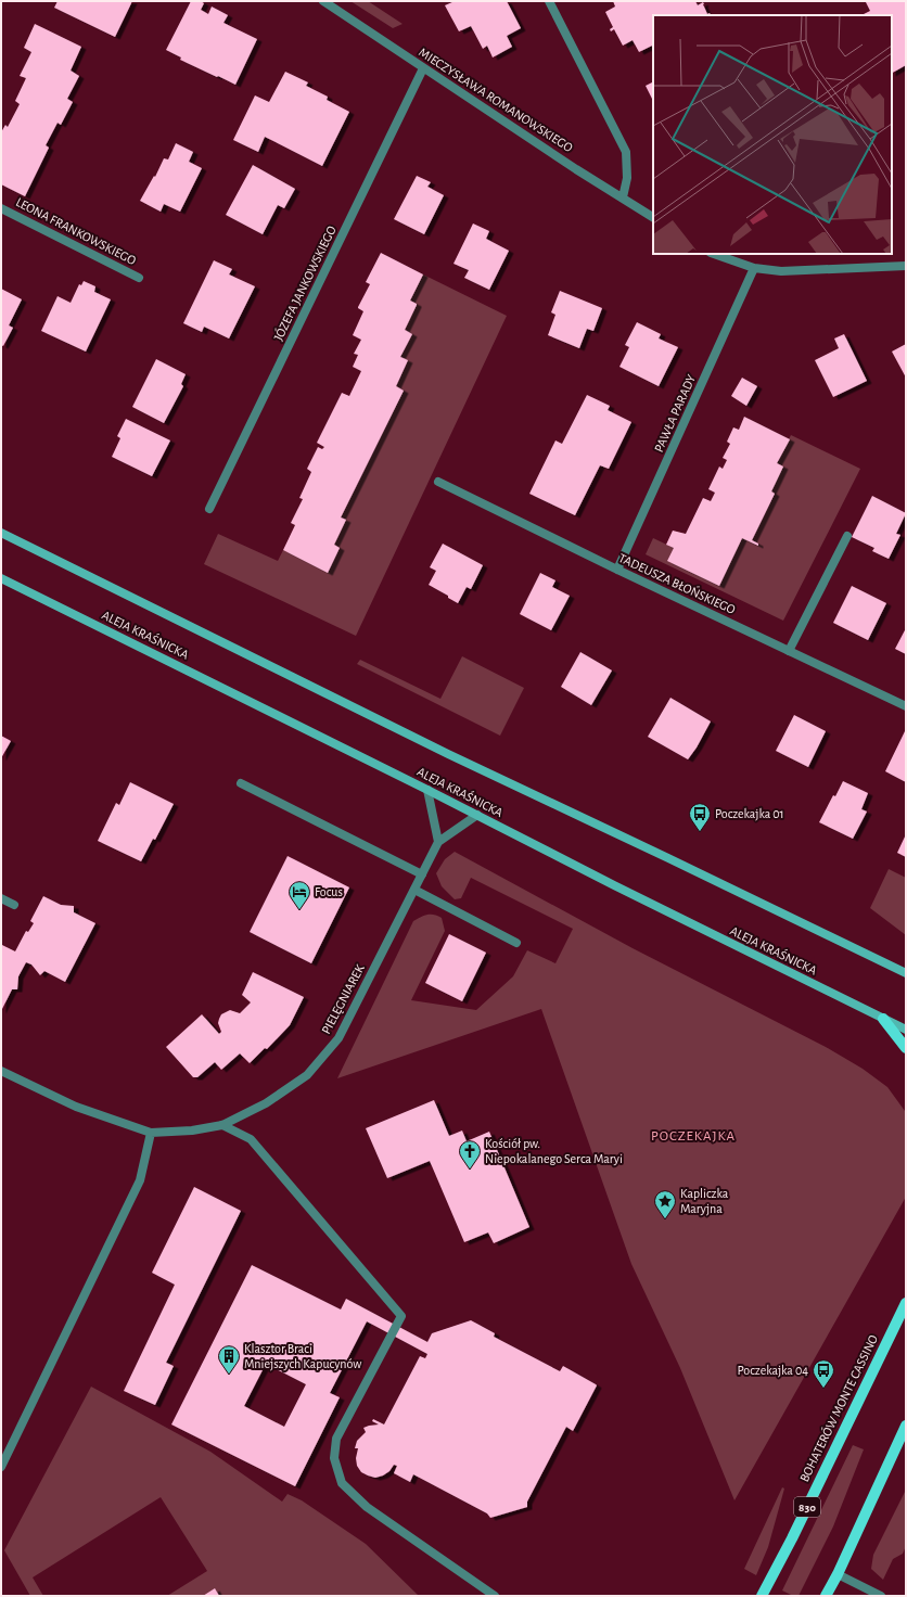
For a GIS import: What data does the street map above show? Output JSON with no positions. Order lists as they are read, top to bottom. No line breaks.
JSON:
{"streets":{"main road":["ALEJA KRAŚNICKA","BOHATERÓW MONTE CASSINO","830"],"street":["MIECZYSŁAWA ROMANOWSKIEGO","LEONA FRANKOWSKIEGO","JÓZEFA JANKOWSKIEGO","PAWŁA PARADY","TADEUSZA BŁOŃSKIEGO","PIELĘGNIAREK"]},"crossings":[["MIECZYSŁAWA ROMANOWSKIEGO","JÓZEFA JANKOWSKIEGO"],["PAWŁA PARADY","TADEUSZA BŁOŃSKIEGO"],["ALEJA KRAŚNICKA","PIELĘGNIAREK"]],"districts":["POCZEKAJKA"],"places":{"bus stop":["Poczekajka 01","Poczekajka 04"],"hotel":["Focus"],"church":["Kościół pw. Niepokalanego Serca Maryi"],"place":["Kapliczka Maryjna"],"building":["Klasztor Braci Mniejszych Kapucynów"]}}
